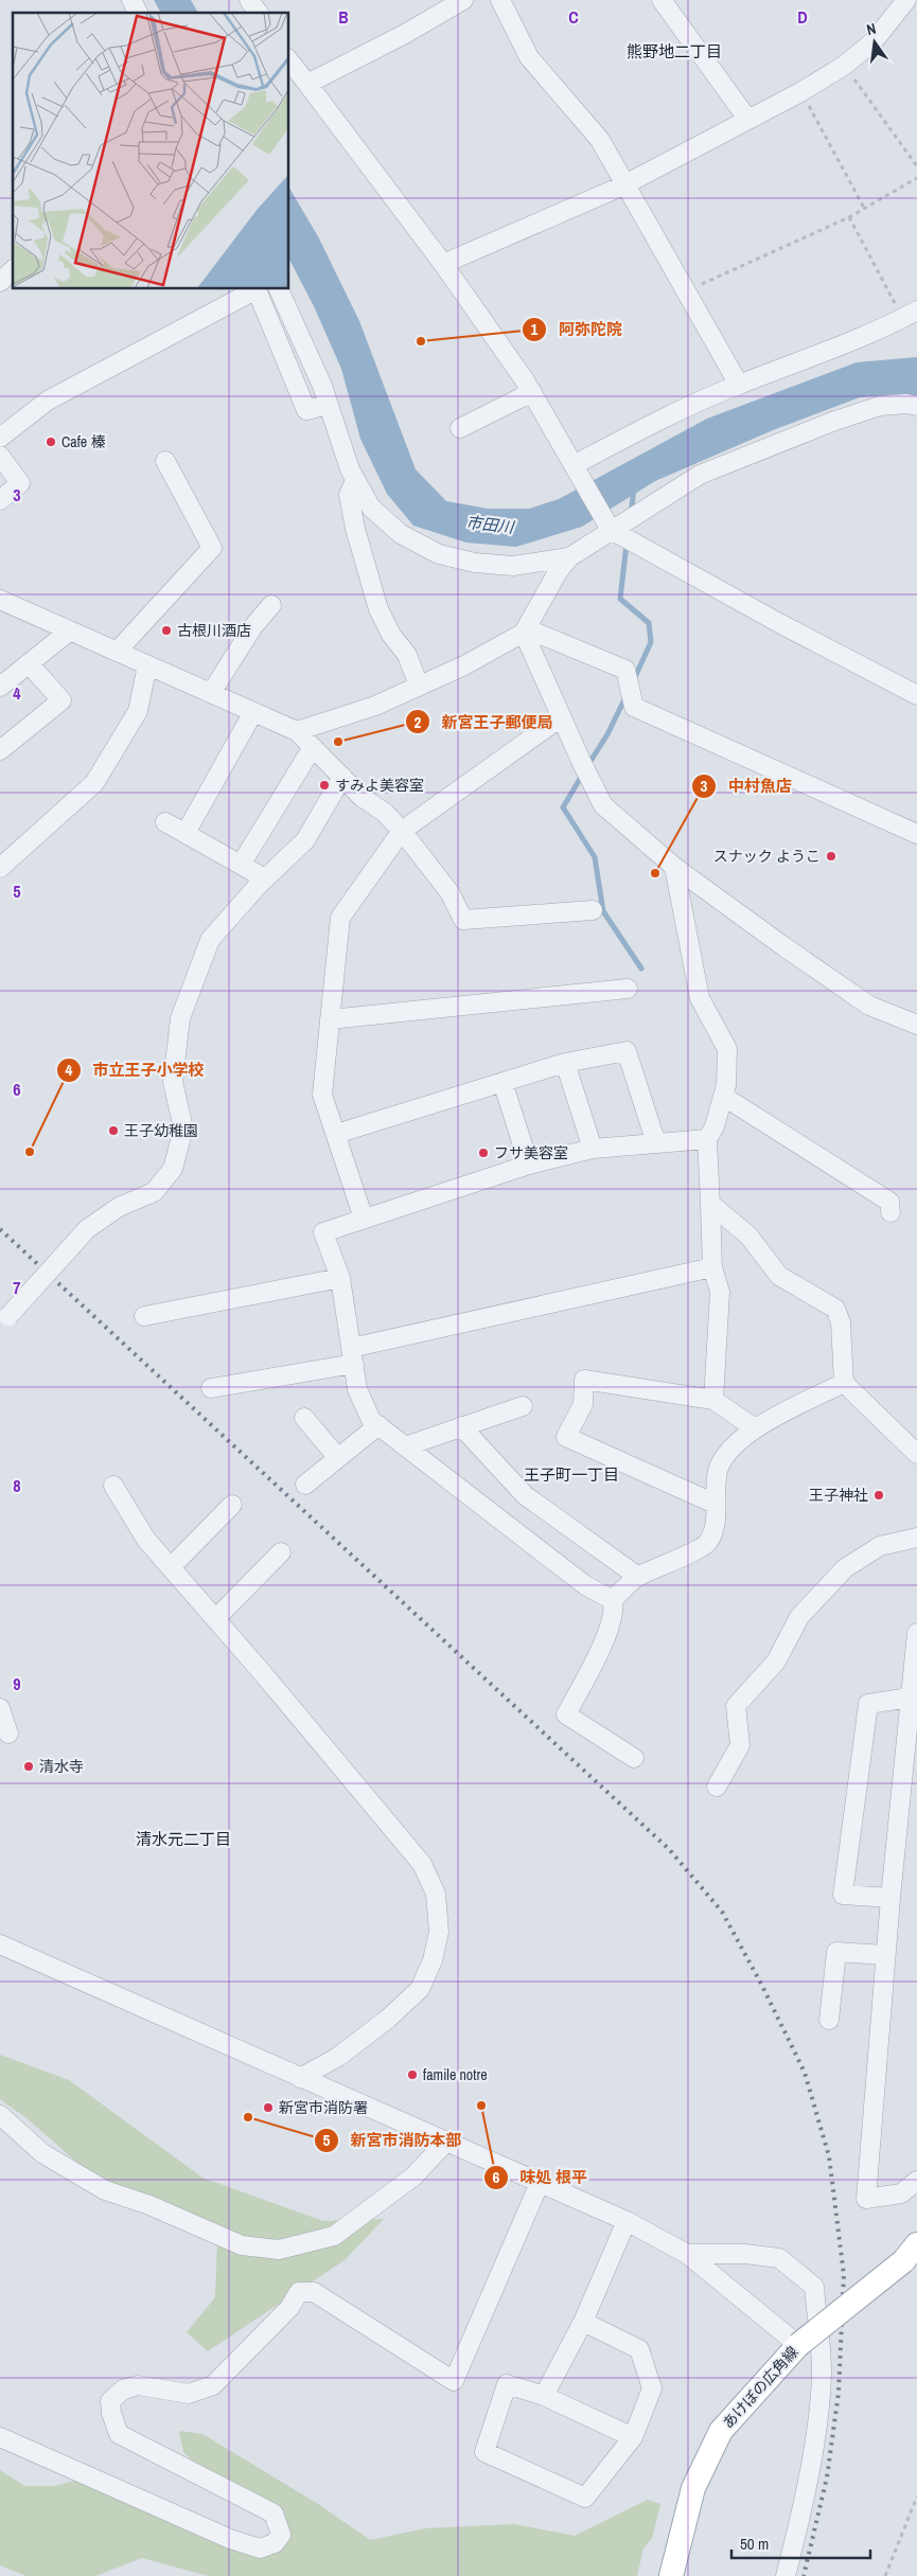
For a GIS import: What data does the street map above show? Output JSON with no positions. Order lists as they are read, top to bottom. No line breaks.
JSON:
{"streets":{"main road":["あけぼの広角線"]},"districts":["熊野地二丁目","王子町一丁目","清水元二丁目"],"water":["市田川"],"places":["阿弥陀院","Cafe 榛","古根川酒店","新宮王子郵便局","すみよ美容室","スナック ようこ","中村魚店","王子幼稚園","市立王子小学校","フサ美容室","王子神社","清水寺","famile notre","味処 根平","新宮市消防署","新宮市消防本部"],"scale_bar":"50 m","north":"top","grid":{"columns":["B","C","D"],"rows":["3","4","5","6","7","8","9"]}}
